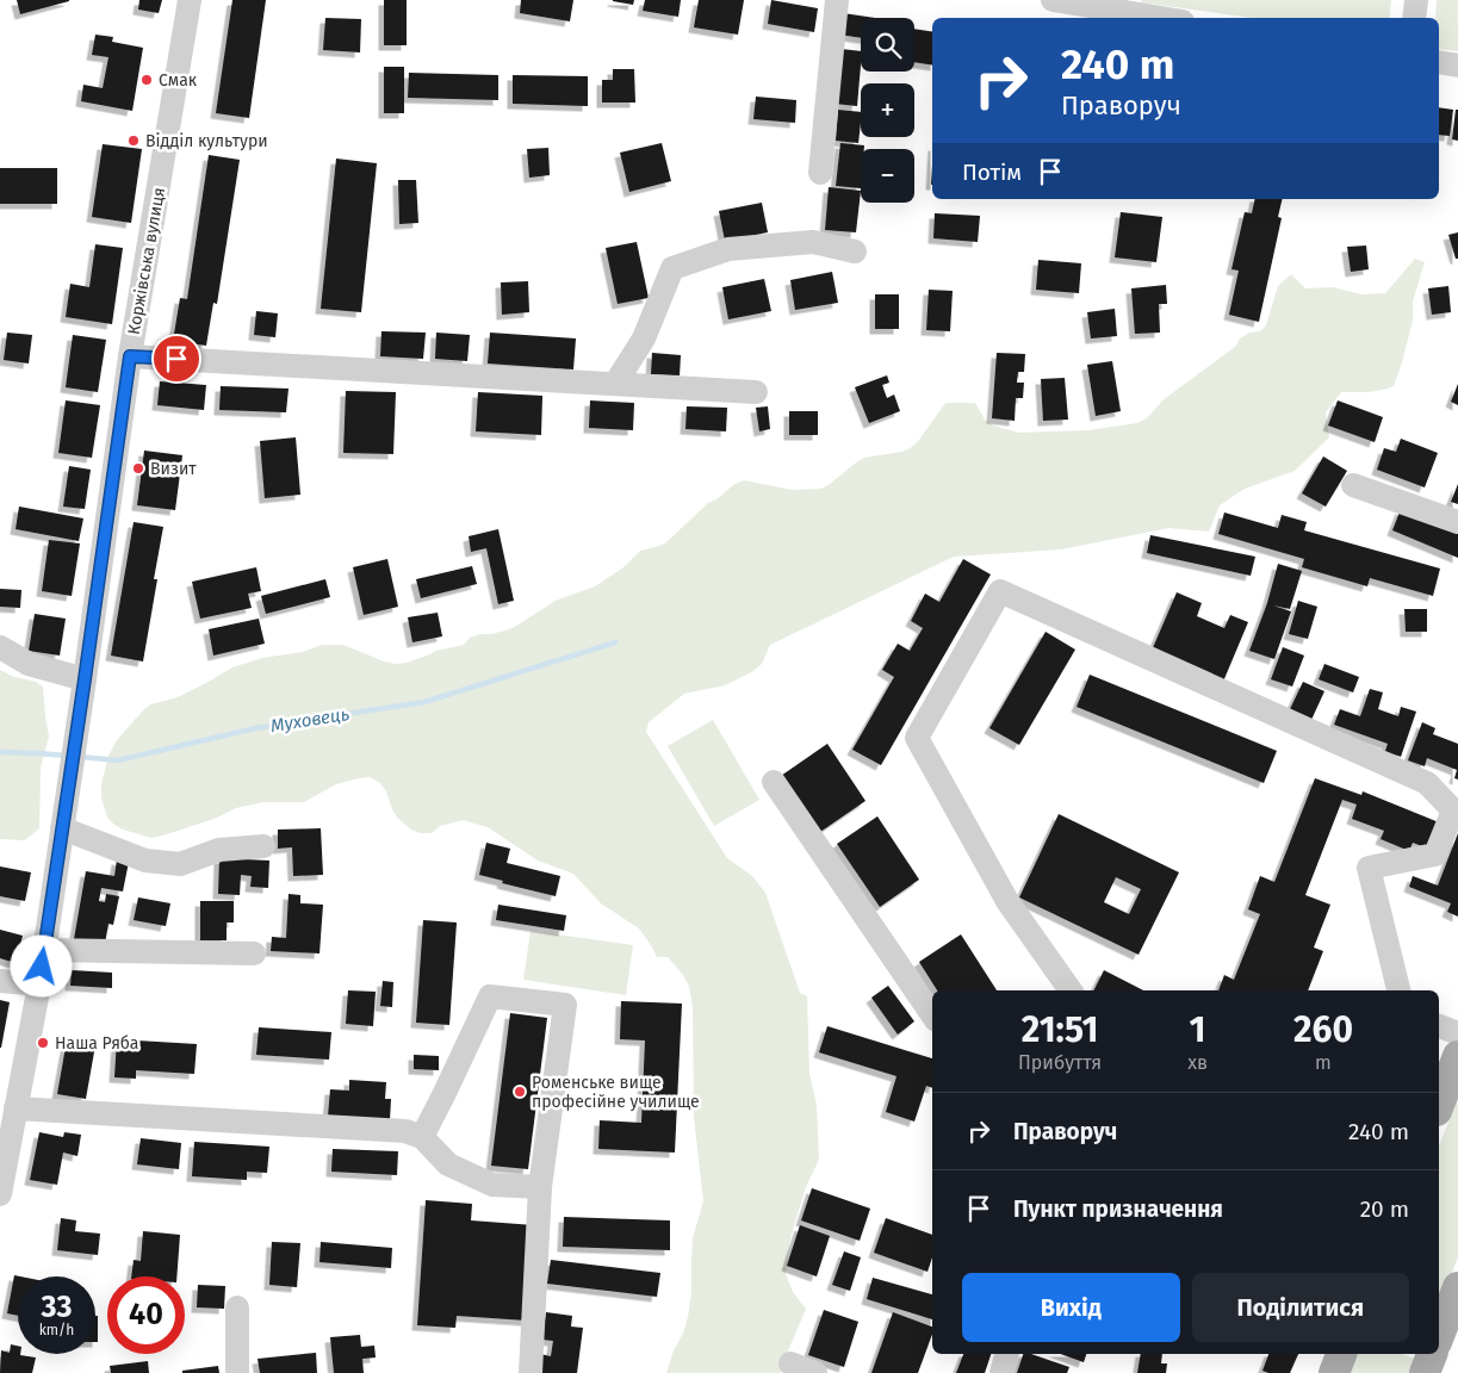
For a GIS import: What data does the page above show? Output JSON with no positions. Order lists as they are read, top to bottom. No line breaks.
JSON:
{"streets":{"street":["Коржівська вулиця"]},"water":["Муховець"],"places":["Смак","Відділ культури","Визит","Наша Ряба","Роменське вище професійне училище"],"page":{"map_buttons":["+","−"],"turn":["240 m","Праворуч"],"then":"Потім","eta":["21:51","Прибуття","1","хв","260","m"],"list":[{"name":"Праворуч","value":"240 m"},{"name":"Пункт призначення","value":"20 m"}],"buttons":["Вихід","Поділитися"],"speed":"33 km/h","limit":"40"}}
